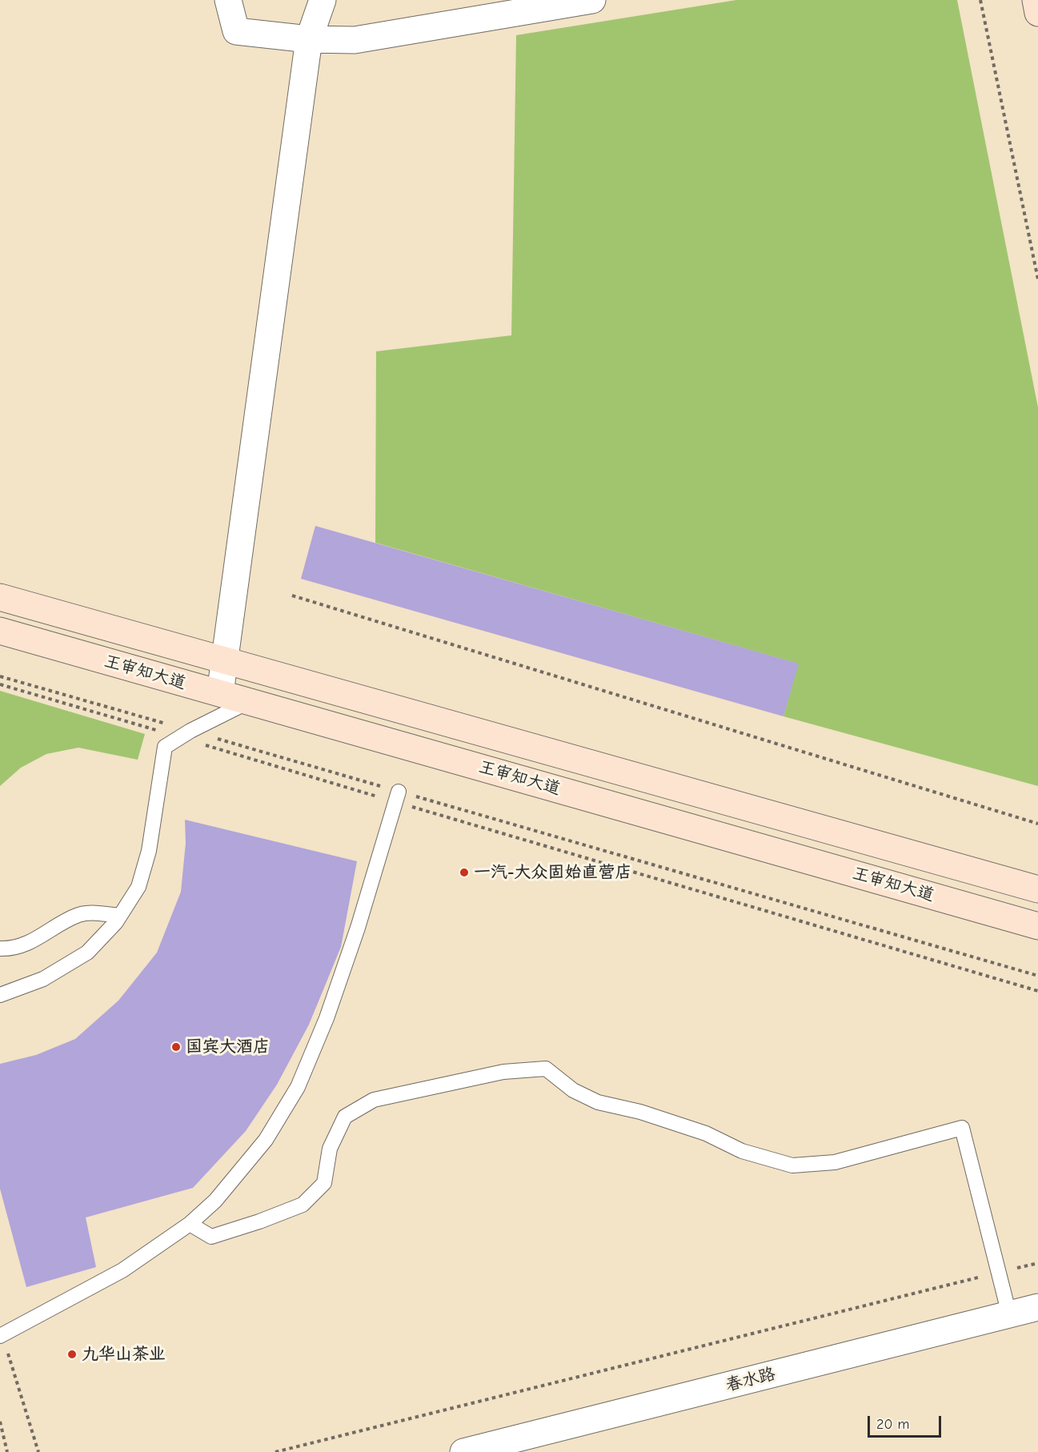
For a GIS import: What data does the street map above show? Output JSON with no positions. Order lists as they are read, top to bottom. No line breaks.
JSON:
{"streets":{"main road":["王审知大道"],"street":["春水路"]},"places":["一汽-大众固始直营店","国宾大酒店","九华山茶业"],"scale_bar":"20 m"}
